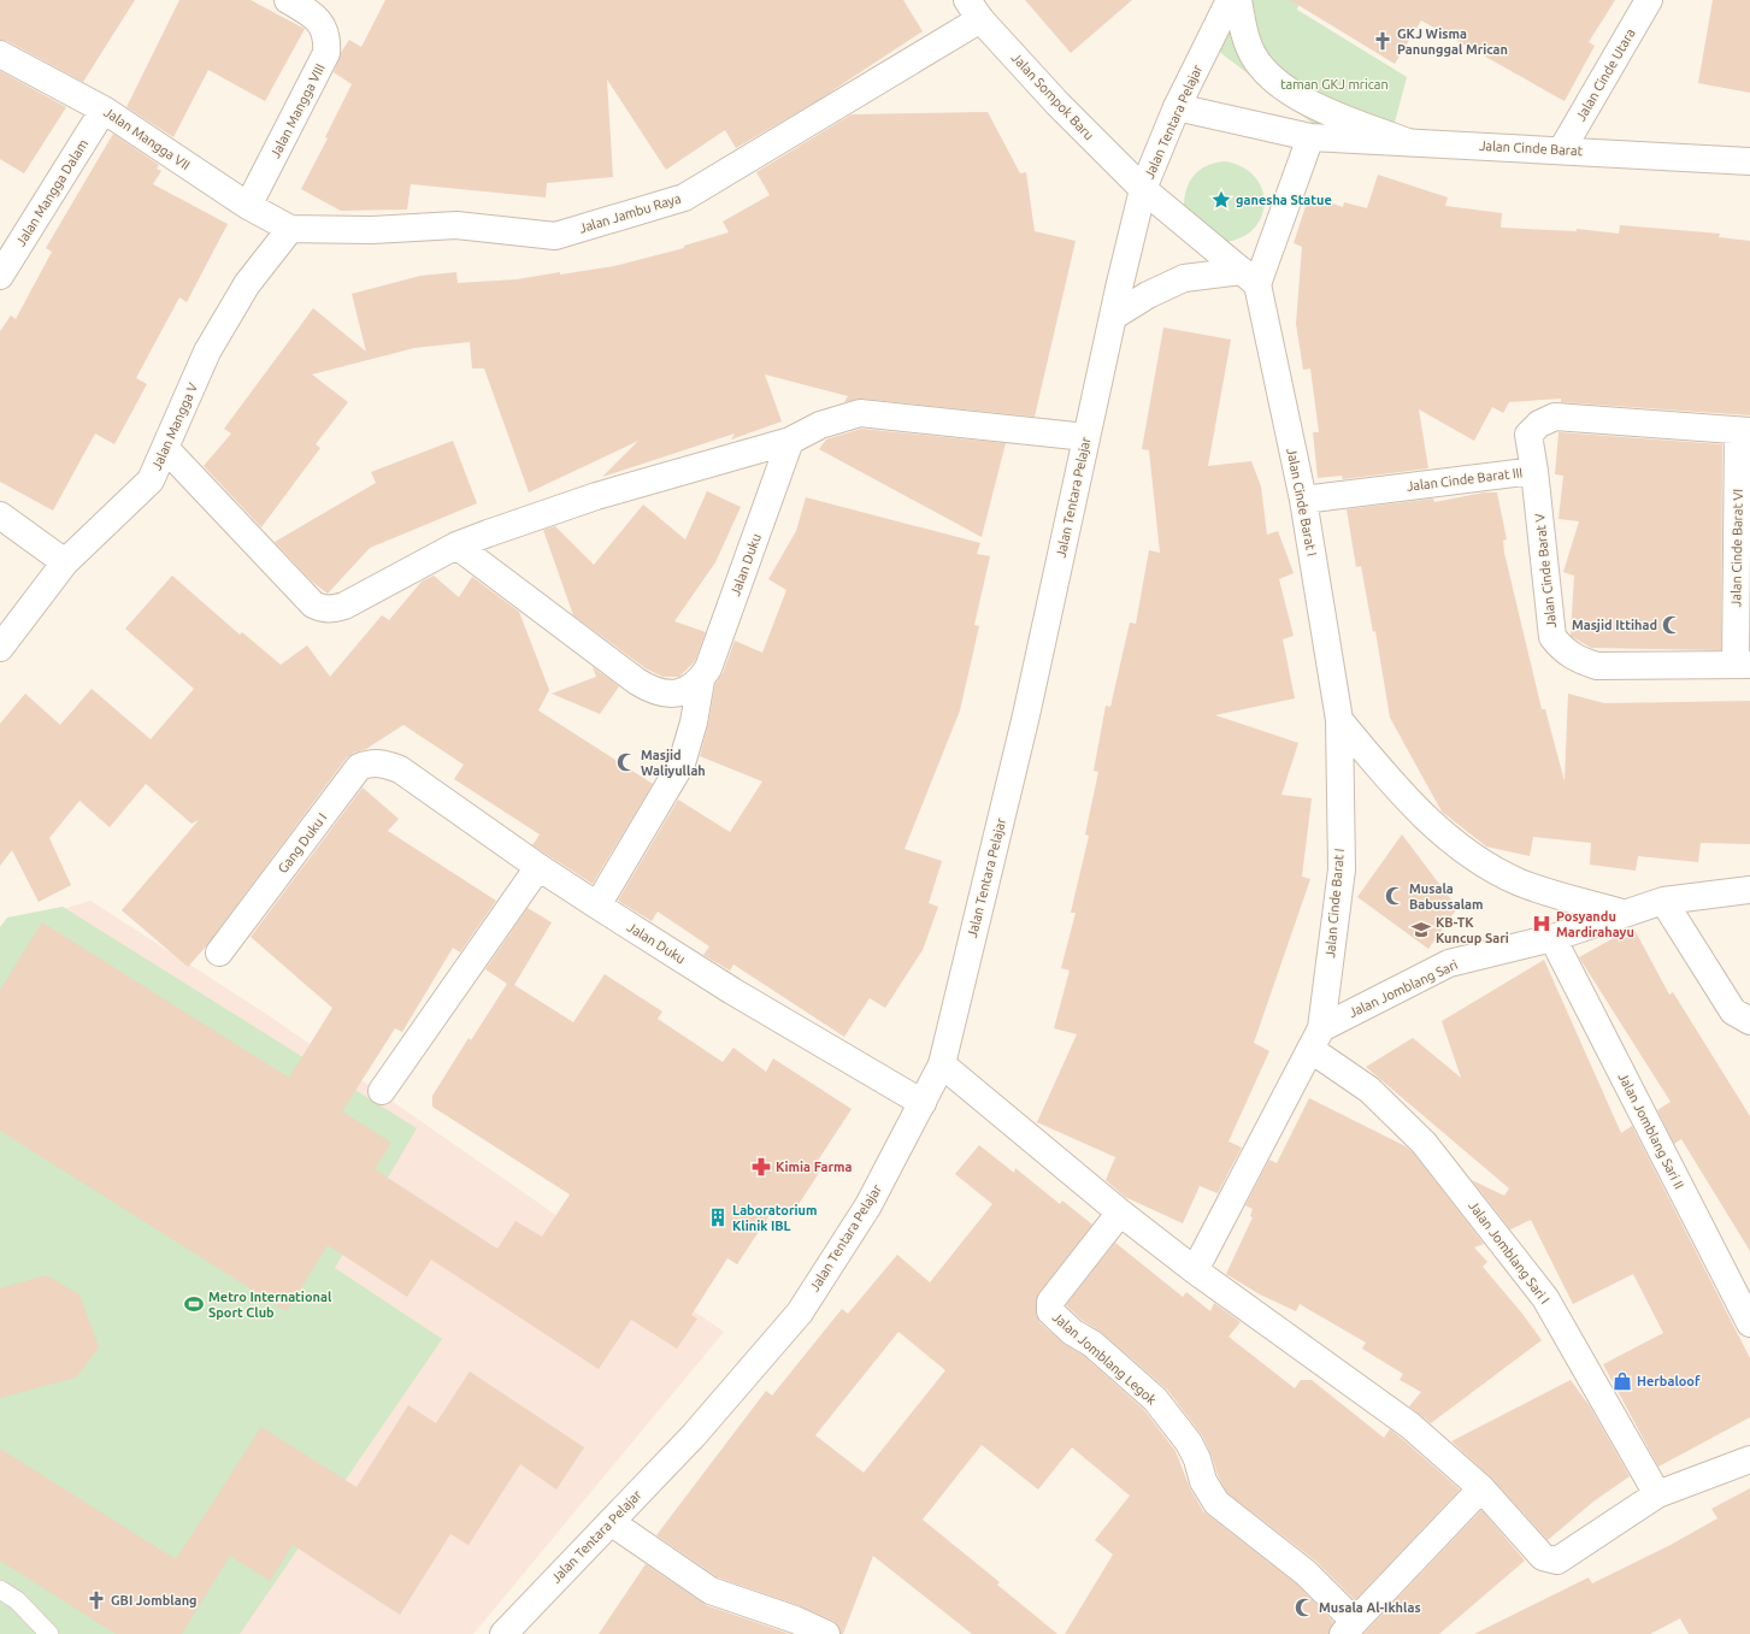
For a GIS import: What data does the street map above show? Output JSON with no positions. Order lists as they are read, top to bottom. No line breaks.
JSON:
{"streets":{"street":["Jalan Cinde Utara","Jalan Sompok Baru","Jalan Mangga VIII","Jalan Tentara Pelajar","Jalan Mangga VII","Jalan Cinde Barat","Jalan Mangga Dalam","Jalan Jambu Raya","Jalan Mangga V","Jalan Cinde Barat III","Jalan Cinde Barat I","Jalan Cinde Barat VI","Jalan Duku","Jalan Cinde Barat V","Gang Duku I","Jalan Jomblang Sari","Jalan Jomblang Sari II","Jalan Jomblang Sari I","Jalan Jomblang Legok"]},"crossings":[["Jalan Cinde Utara","Jalan Cinde Barat"],["Jalan Sompok Baru","Jalan Tentara Pelajar"],["Jalan Sompok Baru","Jalan Jambu Raya"],["Jalan Mangga VIII","Jalan Mangga VII"],["Jalan Tentara Pelajar","Jalan Cinde Barat"],["Jalan Tentara Pelajar","Jalan Duku"],["Jalan Mangga VII","Jalan Mangga Dalam"],["Jalan Mangga VII","Jalan Jambu Raya"],["Jalan Mangga VII","Jalan Mangga V"],["Jalan Jambu Raya","Jalan Mangga V"],["Jalan Cinde Barat III","Jalan Cinde Barat I"],["Jalan Cinde Barat III","Jalan Cinde Barat VI"],["Jalan Cinde Barat III","Jalan Cinde Barat V"],["Jalan Cinde Barat I","Jalan Jomblang Sari"],["Jalan Cinde Barat I","Jalan Jomblang Sari I"],["Jalan Cinde Barat VI","Jalan Cinde Barat V"],["Jalan Duku","Gang Duku I"],["Jalan Jomblang Sari","Jalan Jomblang Sari II"],["Jalan Jomblang Sari","Jalan Jomblang Sari I"]],"parks":["taman GKJ mrican"],"places":{"church":["GKJ Wisma Panunggal Mrican","GBI Jomblang"],"place":["ganesha Statue"],"mosque":["Masjid Ittihad","Masjid Waliyullah","Musala Babussalam","Musala Al-Ikhlas"],"hospital":["Posyandu Mardirahayu"],"school or university":["KB-TK Kuncup Sari"],"pharmacy":["Kimia Farma"],"building":["Laboratorium Klinik IBL"],"sports":["Metro International Sport Club"],"shop":["Herbaloof"]}}
